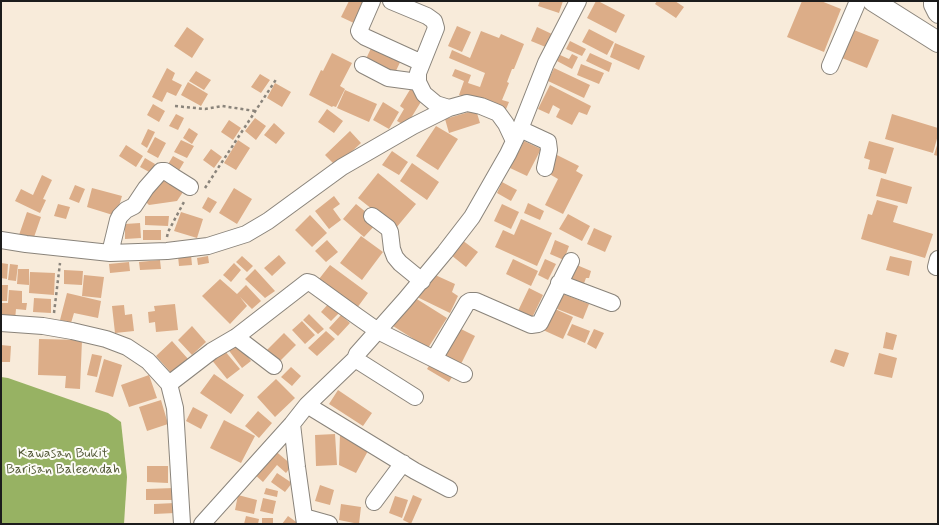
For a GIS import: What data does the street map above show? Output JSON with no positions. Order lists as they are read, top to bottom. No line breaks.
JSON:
{"parks":["Kawasan Bukit Barisan Baleendah"]}
